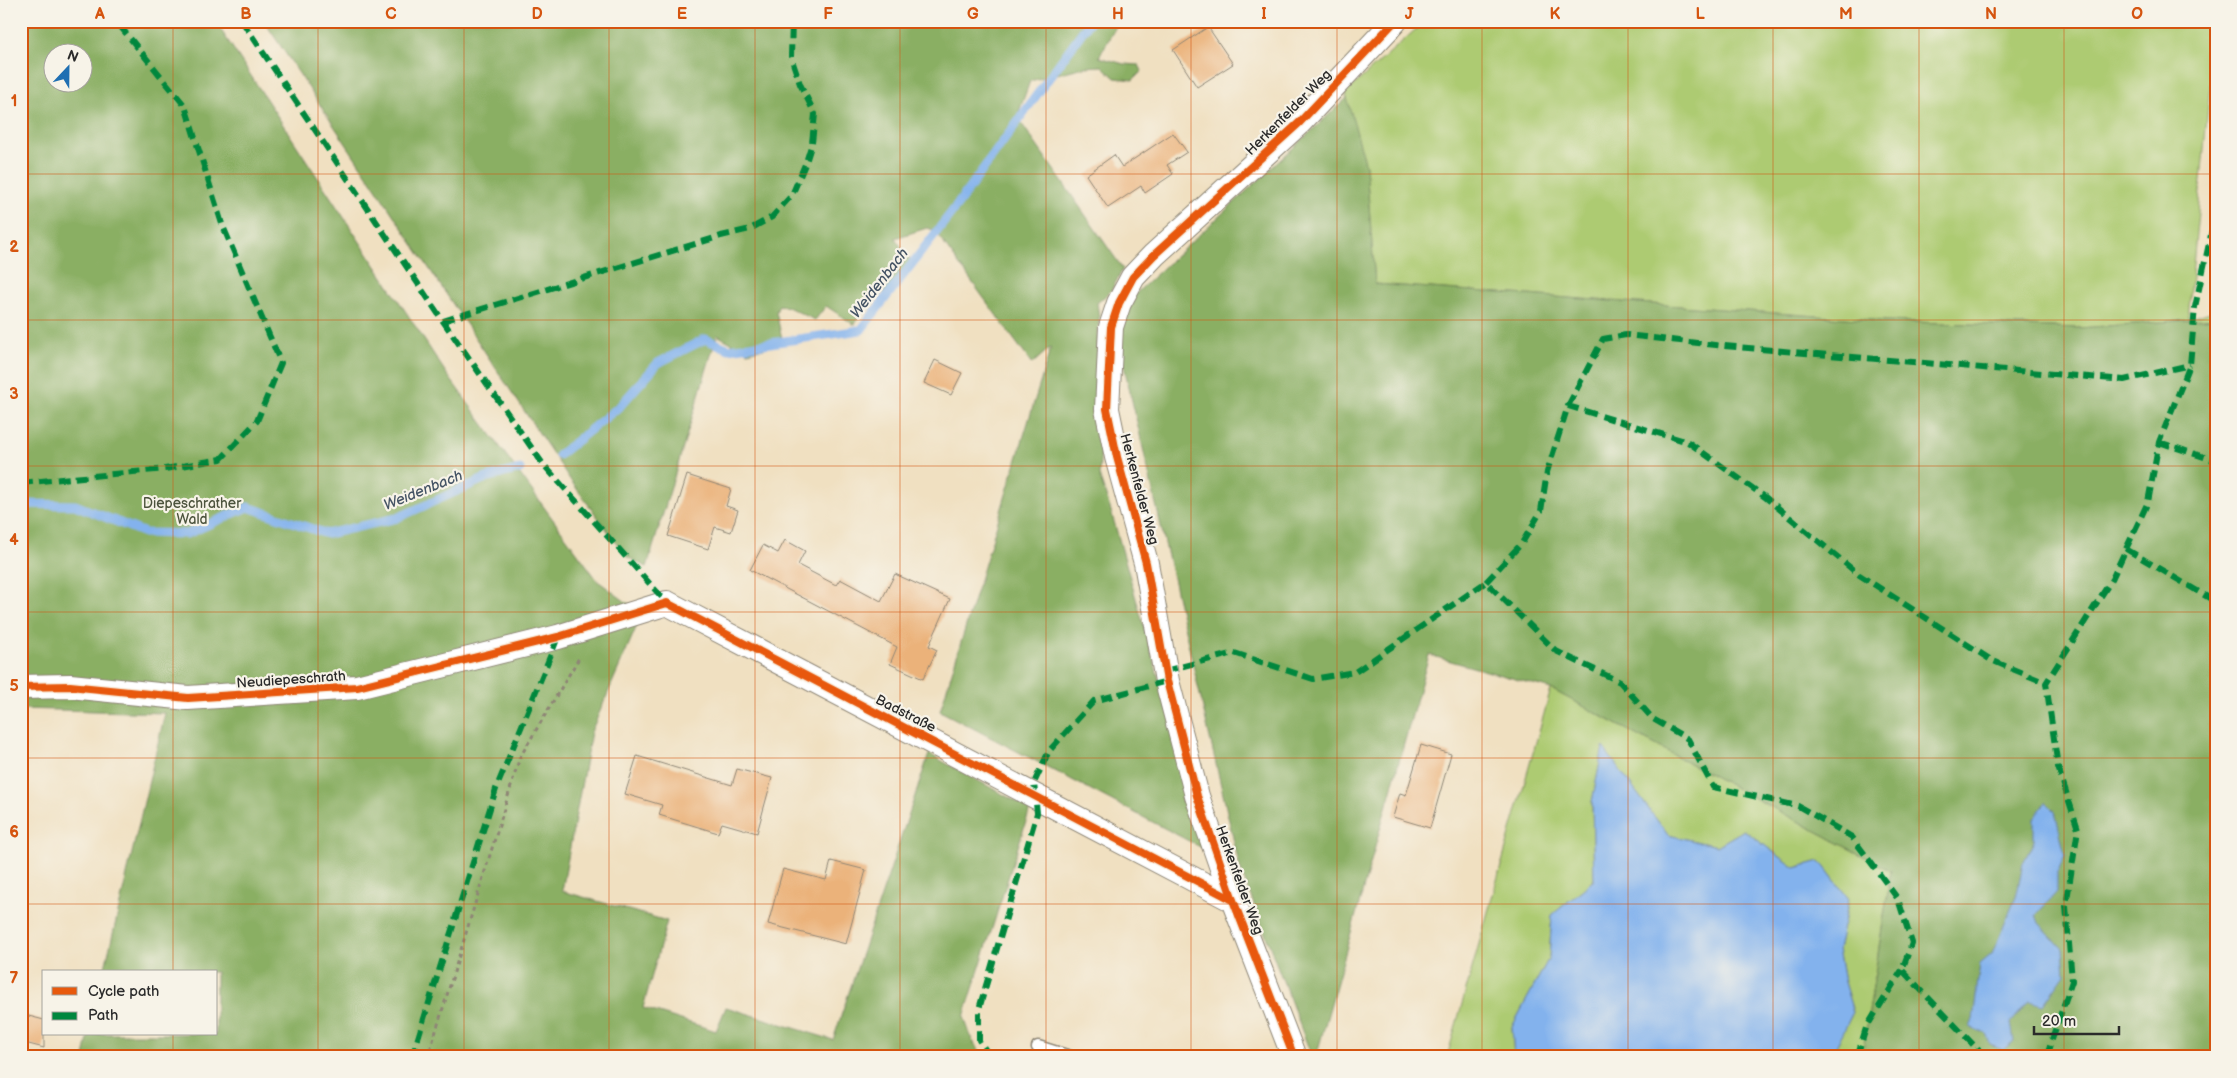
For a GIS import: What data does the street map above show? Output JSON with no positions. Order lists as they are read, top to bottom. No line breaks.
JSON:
{"streets":{"street":["Herkenfelder Weg","Neudiepeschrath","Badstraße"]},"crossings":[["Herkenfelder Weg","Badstraße"],["Neudiepeschrath","Badstraße"]],"water":["Weidenbach"],"parks":["Diepeschrather Wald"],"legend":["Cycle path","Path"],"scale_bar":"20 m","north":"top","grid":{"columns":["A","B","C","D","E","F","G","H","I","J","K","L","M","N","O"],"rows":["1","2","3","4","5","6","7"]}}
